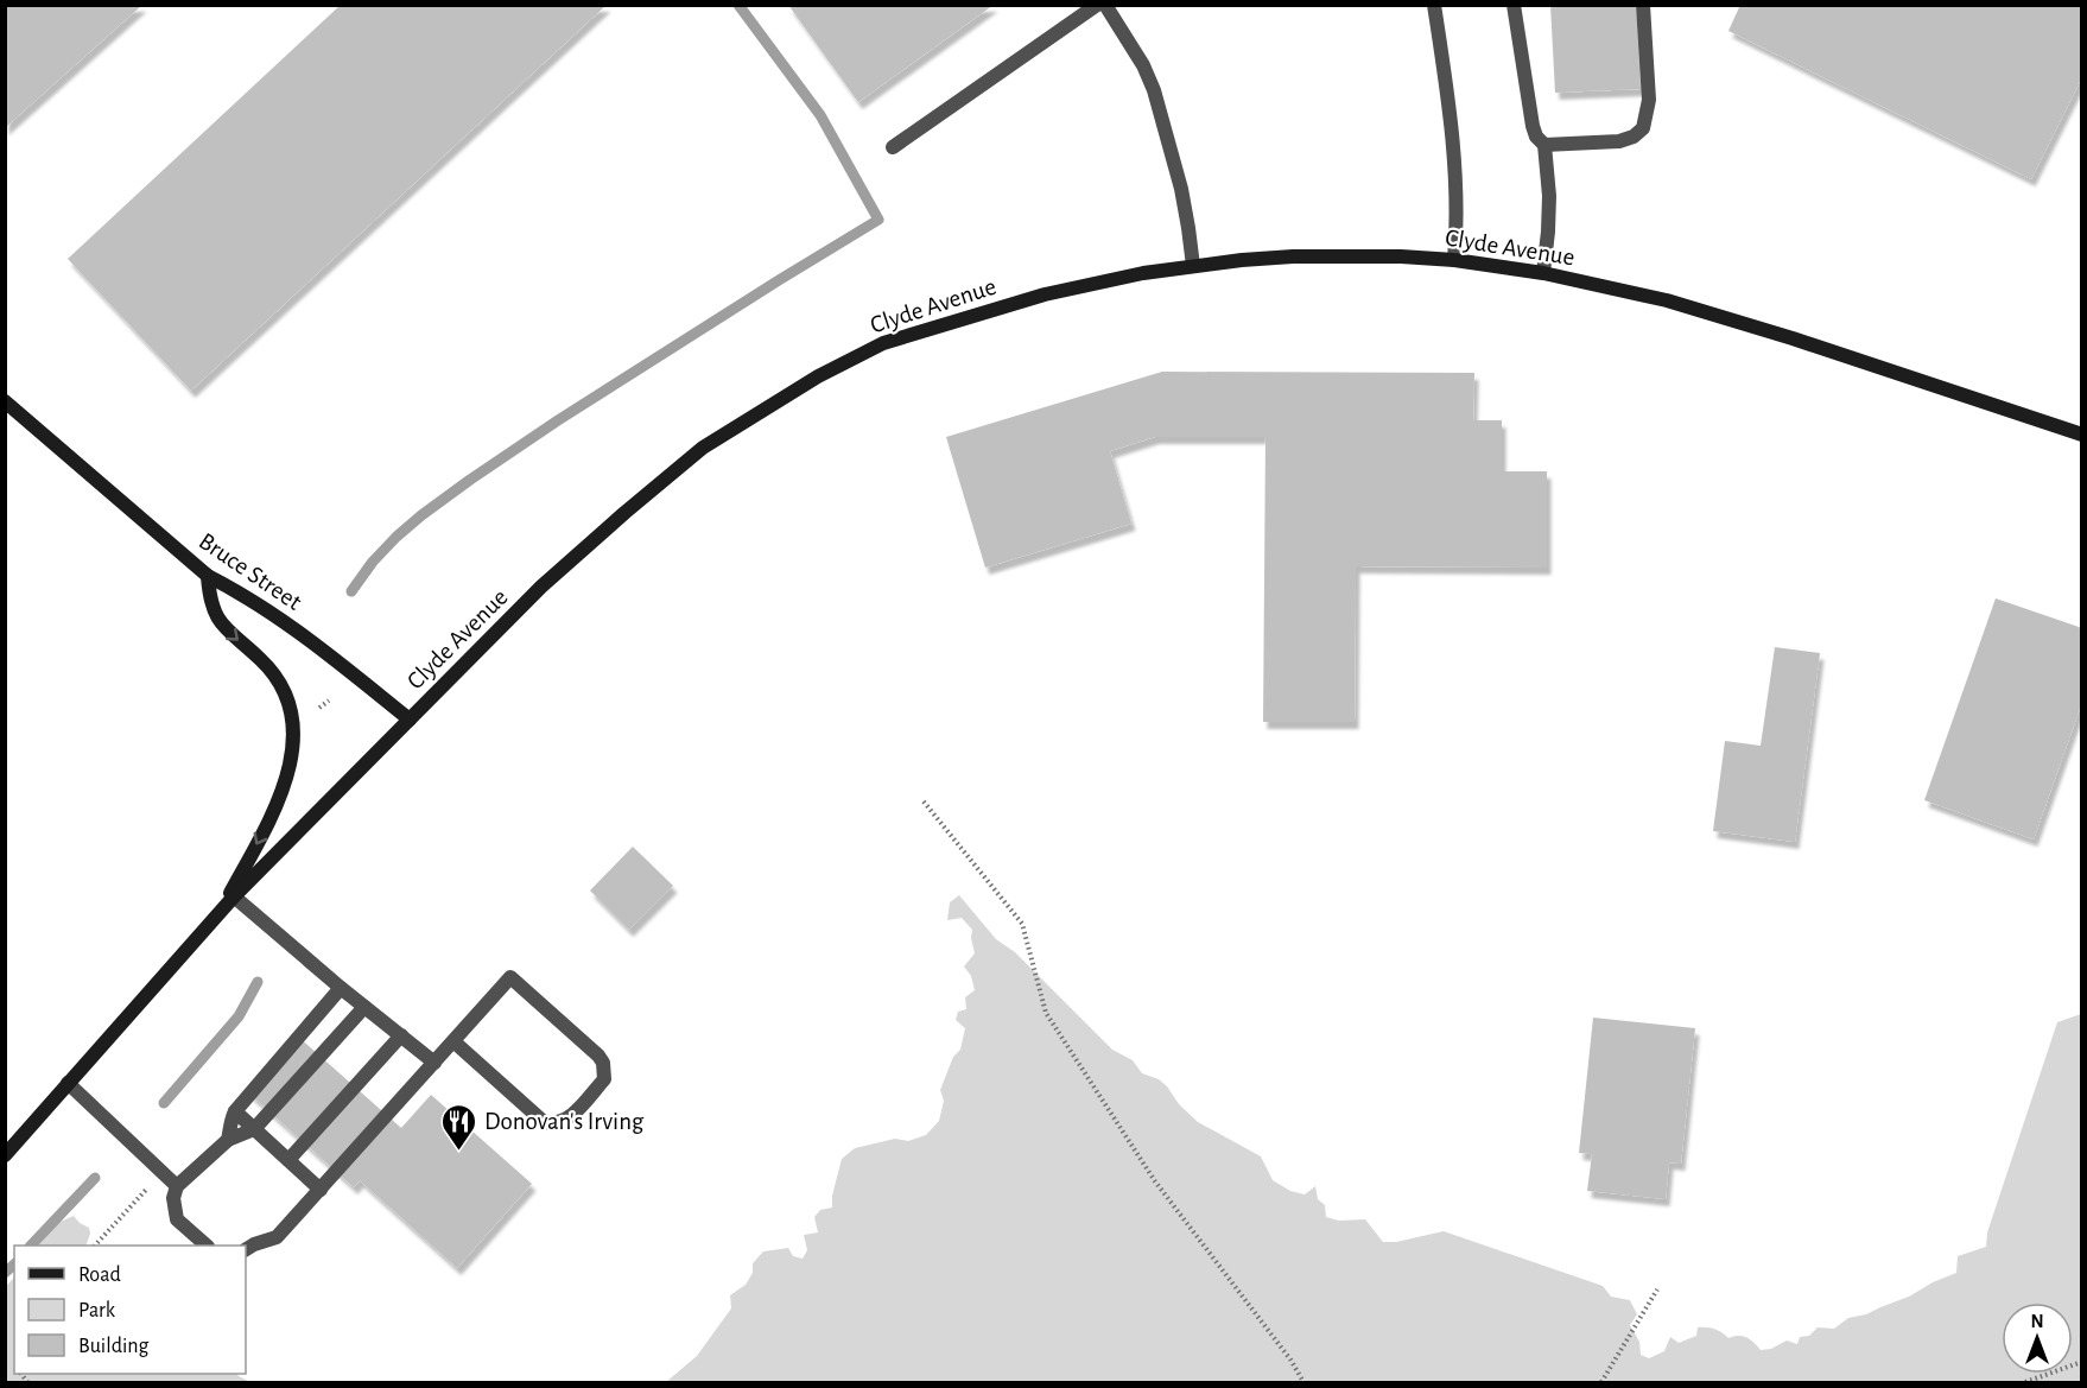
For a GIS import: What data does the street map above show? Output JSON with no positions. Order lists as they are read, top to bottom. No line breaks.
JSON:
{"streets":{"street":["Clyde Avenue","Bruce Street"]},"crossings":[["Clyde Avenue","Bruce Street"]],"places":{"restaurant":["Donovan's Irving"]},"legend":["Road","Park","Building"],"north":"top"}
